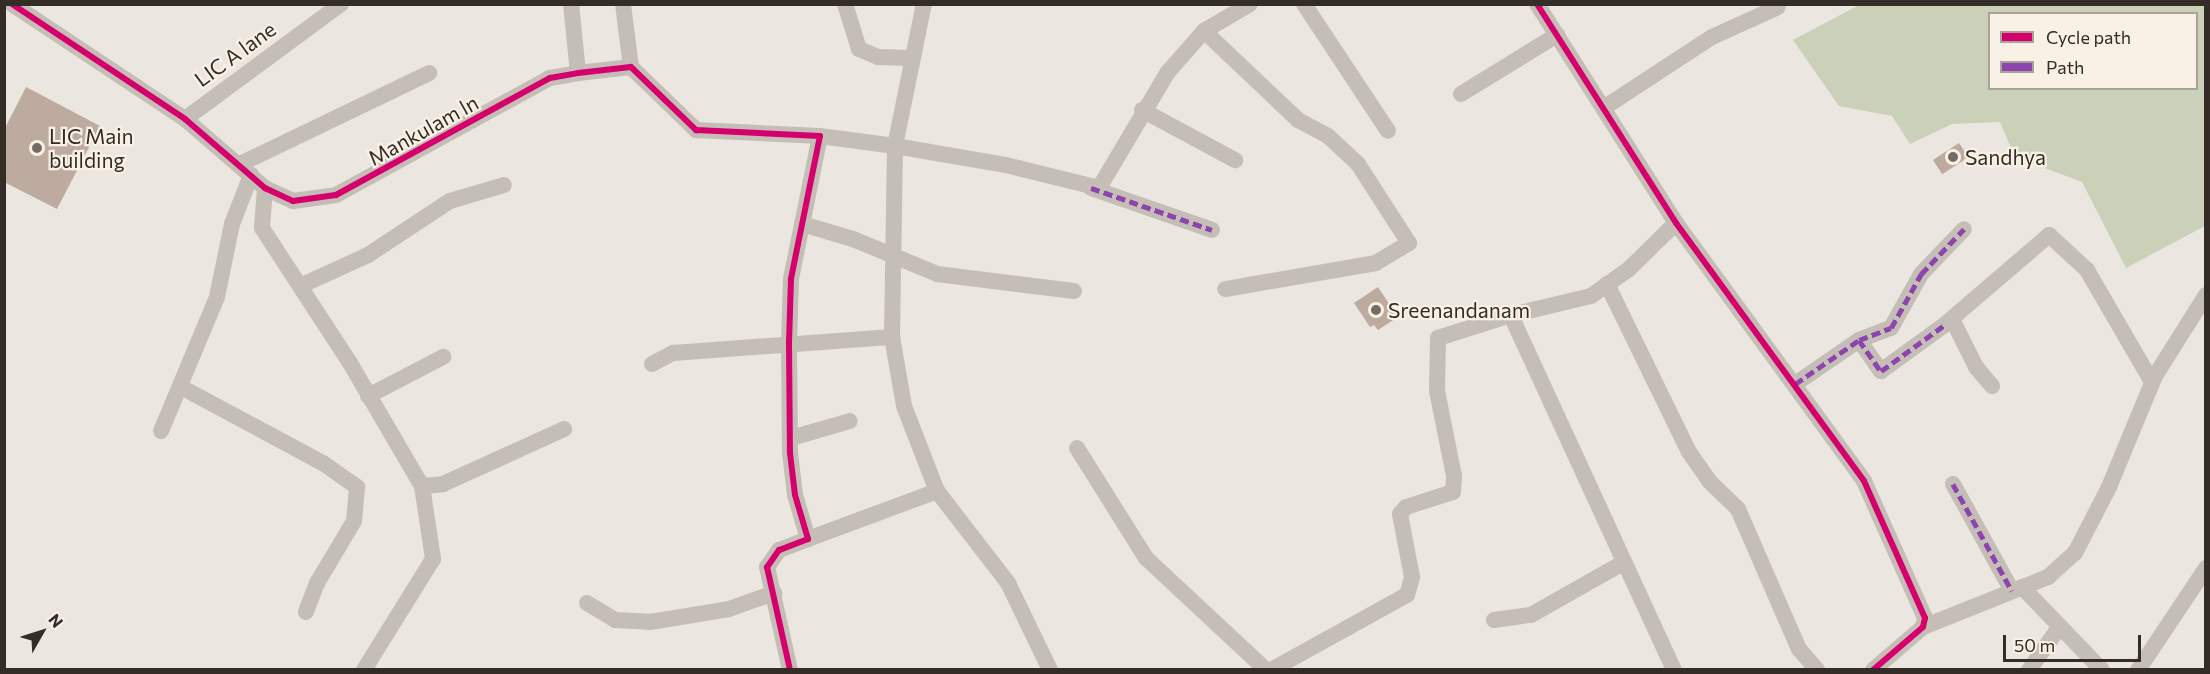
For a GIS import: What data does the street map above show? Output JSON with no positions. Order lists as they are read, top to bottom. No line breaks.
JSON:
{"streets":{"street":["LIC A lane","Mankulam ln"]},"crossings":[["LIC A lane","Mankulam ln"]],"places":["LIC Main building","Sandhya","Sreenandanam"],"legend":["Cycle path","Path"],"scale_bar":"50 m","north":"top right"}
